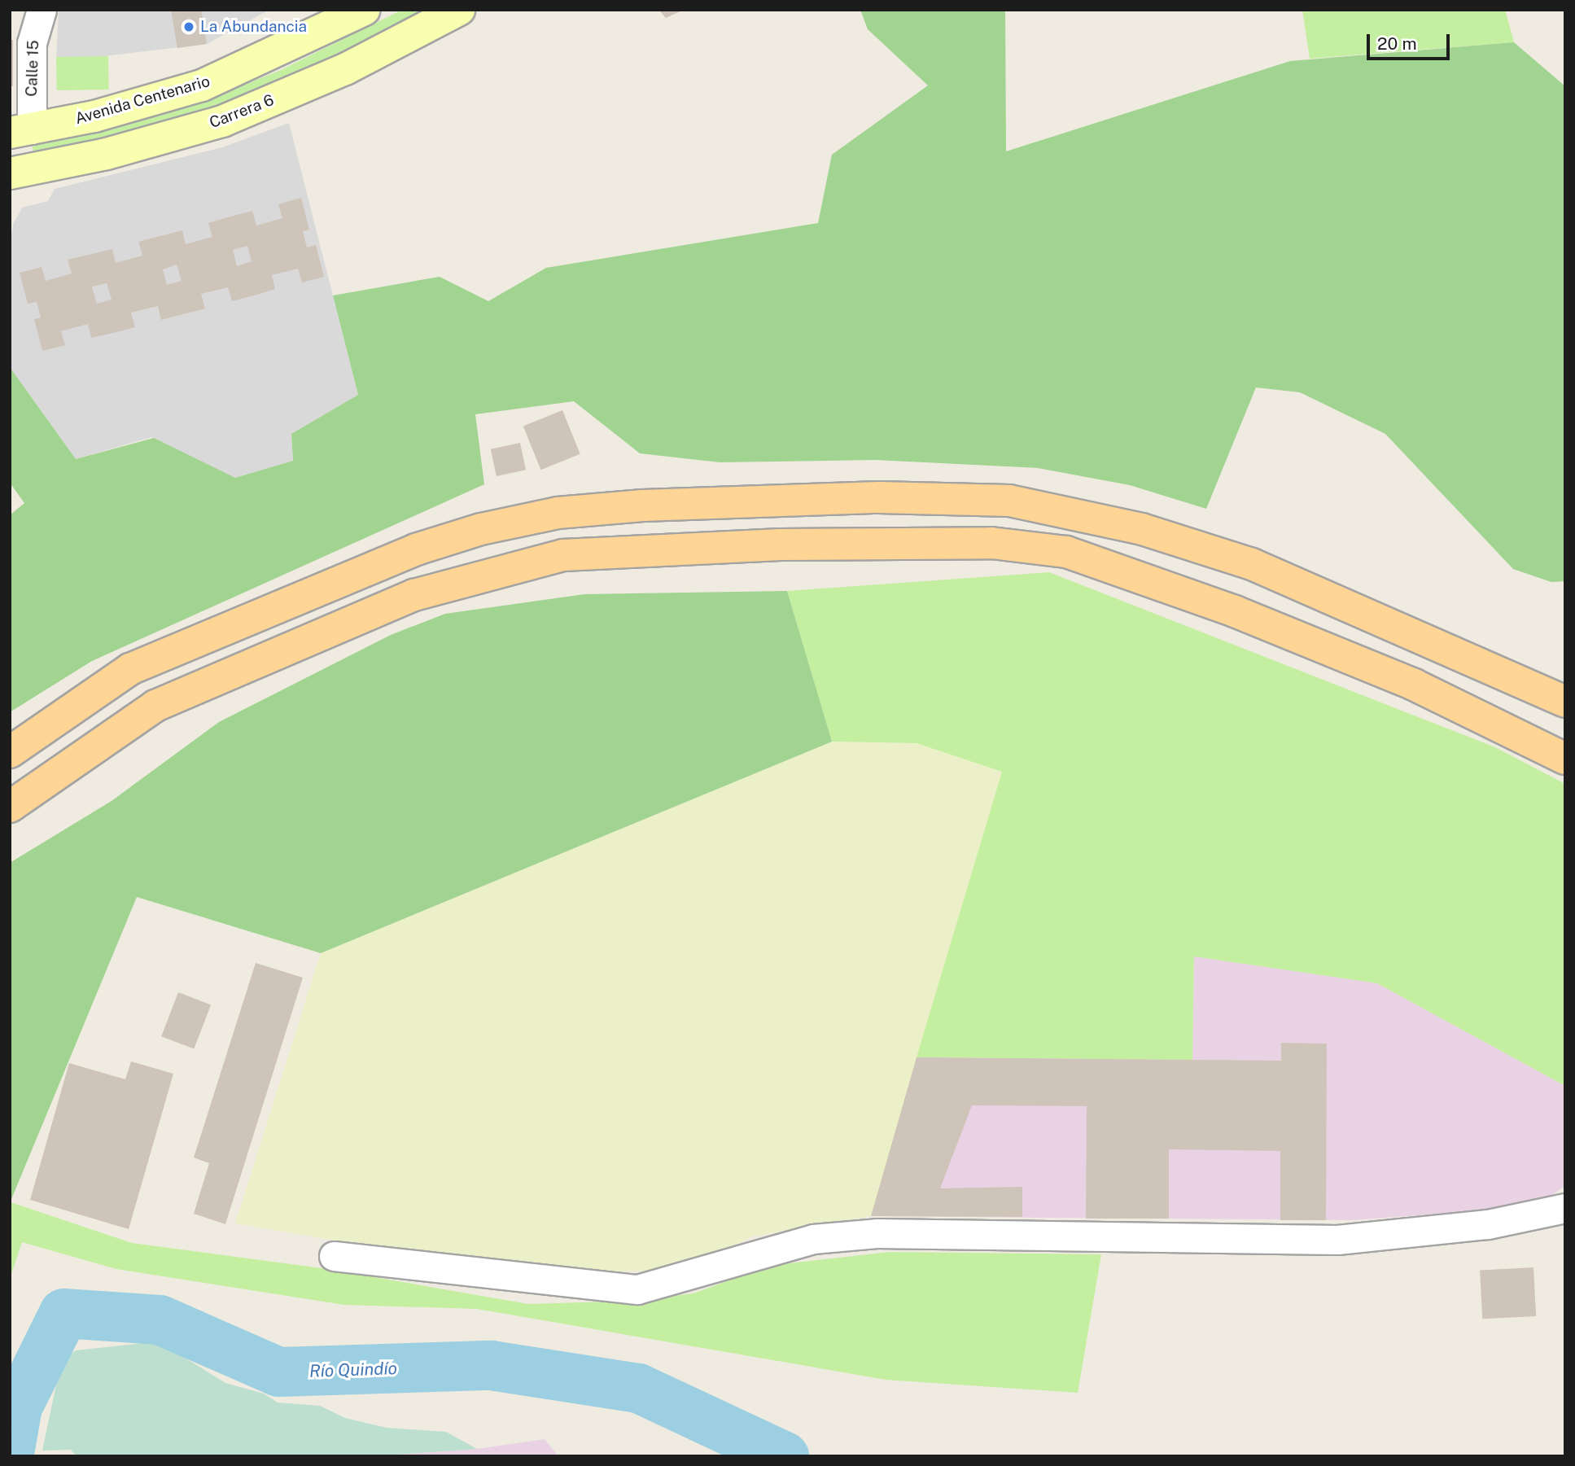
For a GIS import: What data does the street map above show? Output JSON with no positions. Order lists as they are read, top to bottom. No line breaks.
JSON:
{"streets":{"main road":["Avenida Centenario","Carrera 6"],"street":["Calle 15"]},"crossings":[["Calle 15","Avenida Centenario"]],"water":["Río Quindío"],"places":["La Abundancia"],"scale_bar":"20 m"}
